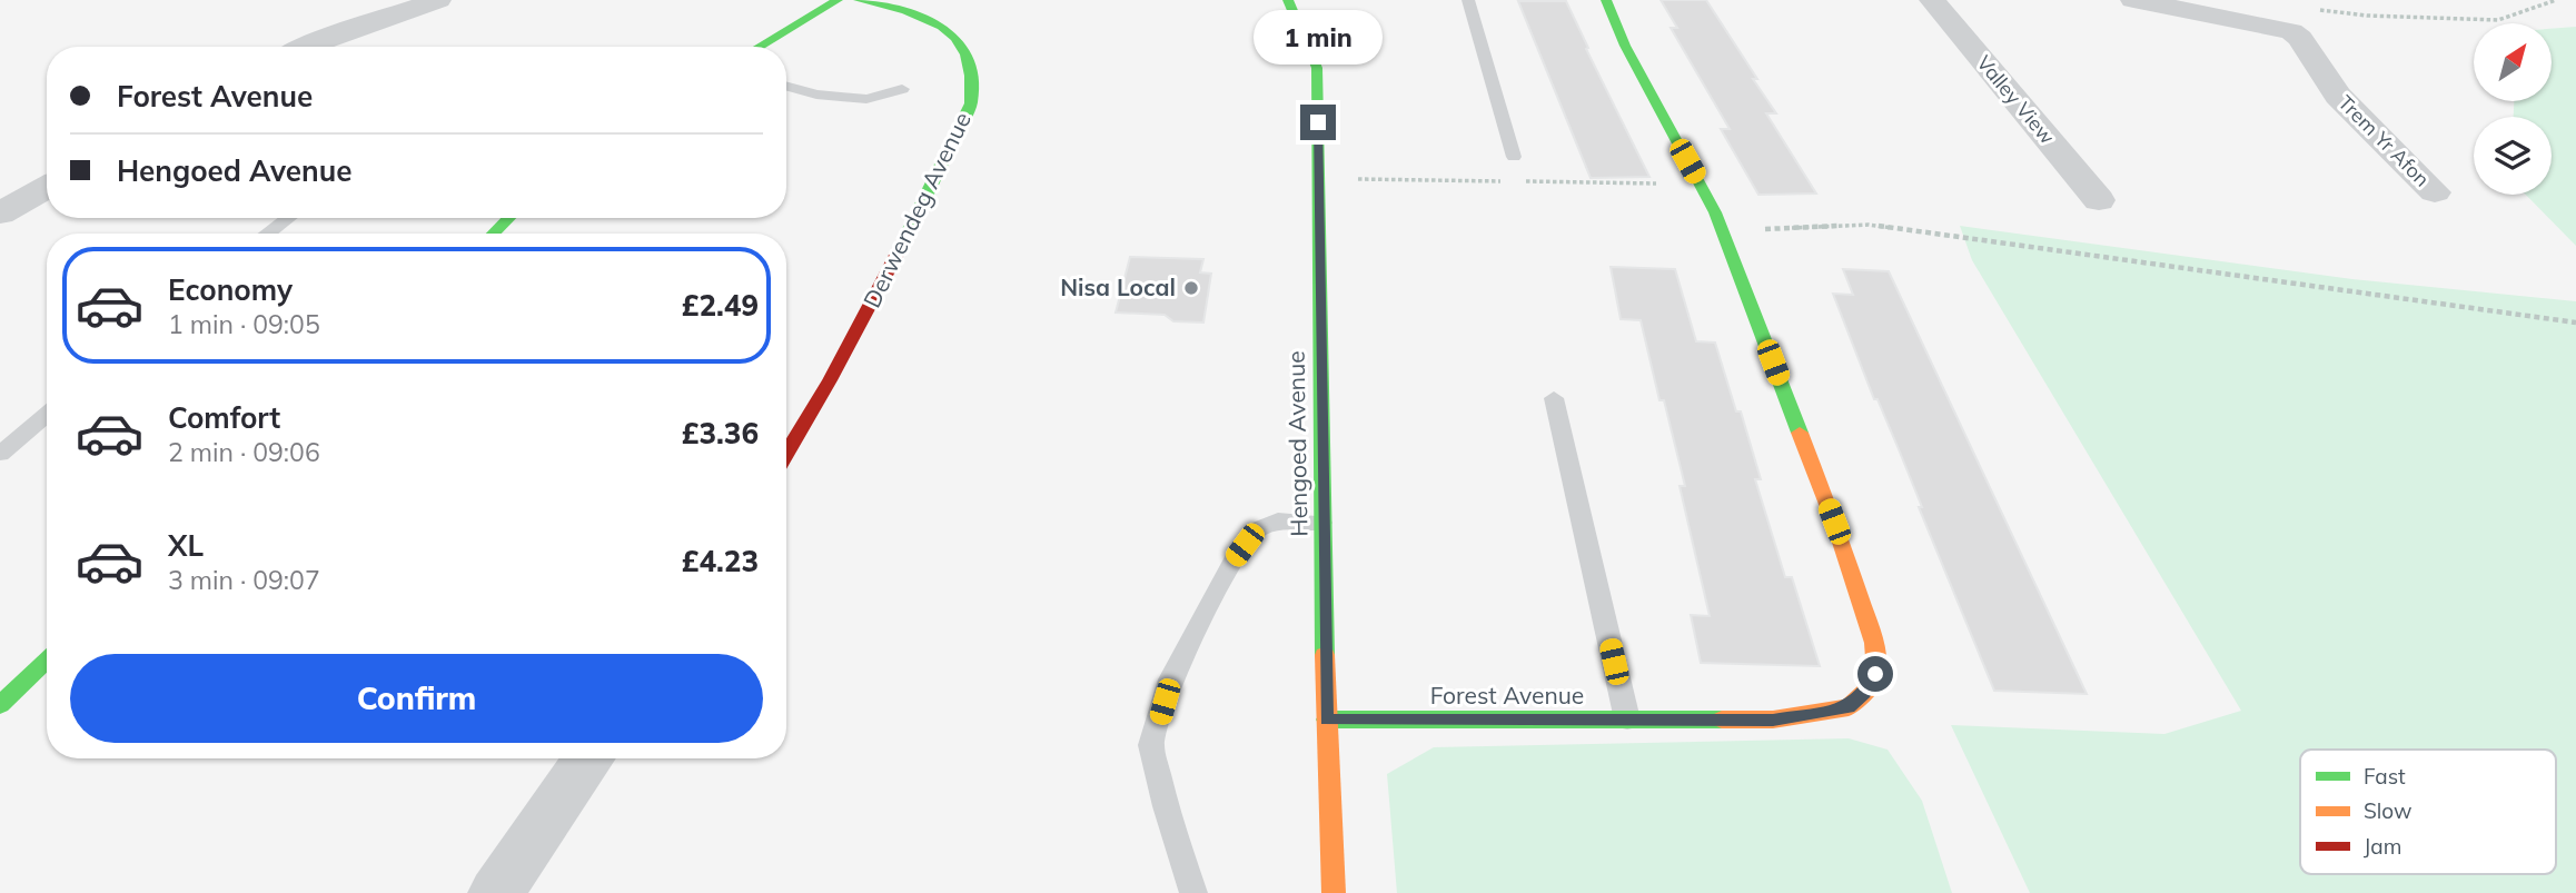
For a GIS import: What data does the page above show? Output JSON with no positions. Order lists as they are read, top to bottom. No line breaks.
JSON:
{"streets":{"street":["Valley View","Trem Yr Afon","Derwendeg Avenue","Hengoed Avenue","Forest Avenue"]},"crossings":[["Hengoed Avenue","Forest Avenue"]],"places":["Nisa Local"],"legend":["Fast","Slow","Jam"],"north":"top right","page":{"bubble":"1 min","banner":["Forest Avenue","Hengoed Avenue"],"list":[{"name":"Economy","note":"1 min · 09:05","value":"£2.49"},{"name":"Comfort","note":"2 min · 09:06","value":"£3.36"},{"name":"XL","note":"3 min · 09:07","value":"£4.23"}],"buttons":"Confirm"}}
